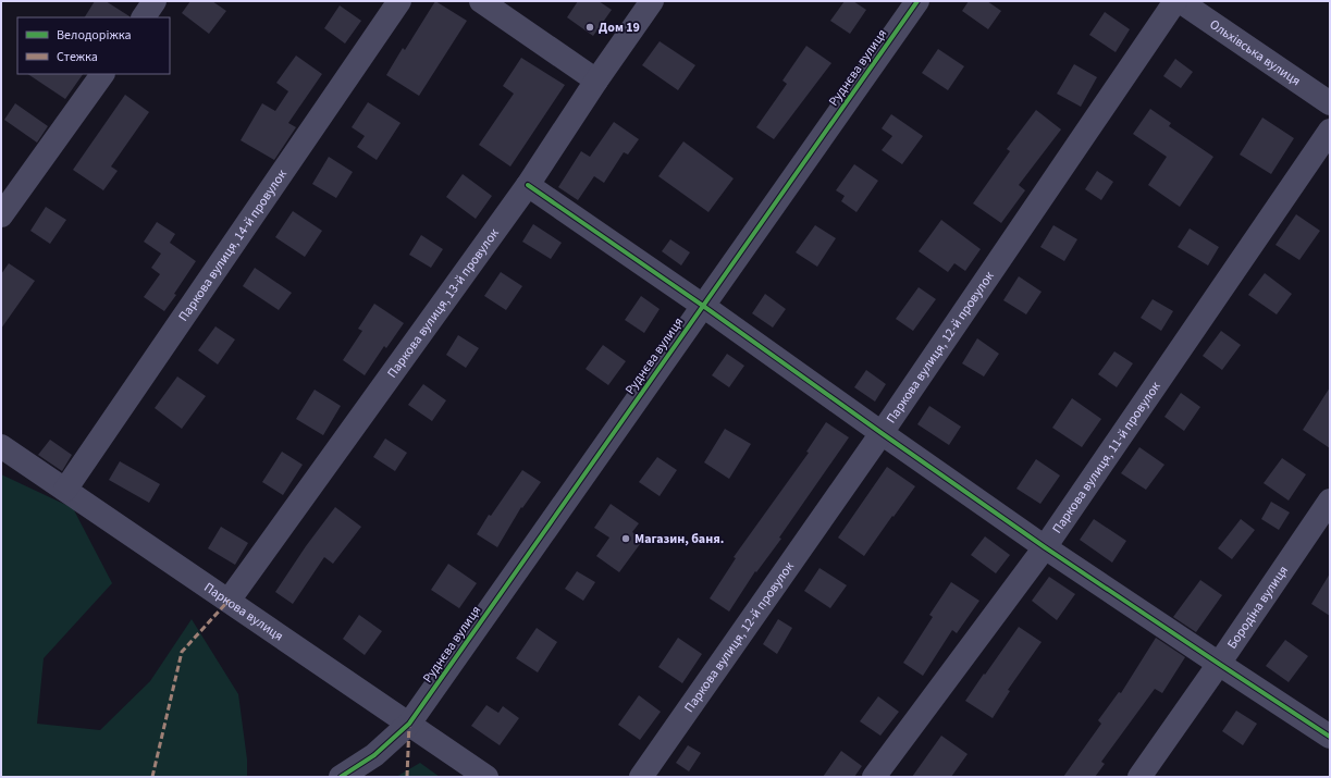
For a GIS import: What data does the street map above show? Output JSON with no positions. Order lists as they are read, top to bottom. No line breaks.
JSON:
{"streets":{"street":["Ольхівська вулиця","Руднєва вулиця","Паркова вулиця, 14-й провулок","Паркова вулиця, 13-й провулок","Паркова вулиця, 12-й провулок","Паркова вулиця, 11-й провулок","Бородіна вулиця","Паркова вулиця"]},"crossings":[["Руднєва вулиця","Паркова вулиця"],["Паркова вулиця, 14-й провулок","Паркова вулиця"],["Паркова вулиця, 13-й провулок","Паркова вулиця"]],"places":["Дом 19","Магазин, баня."],"legend":["Велодоріжка","Стежка"]}
